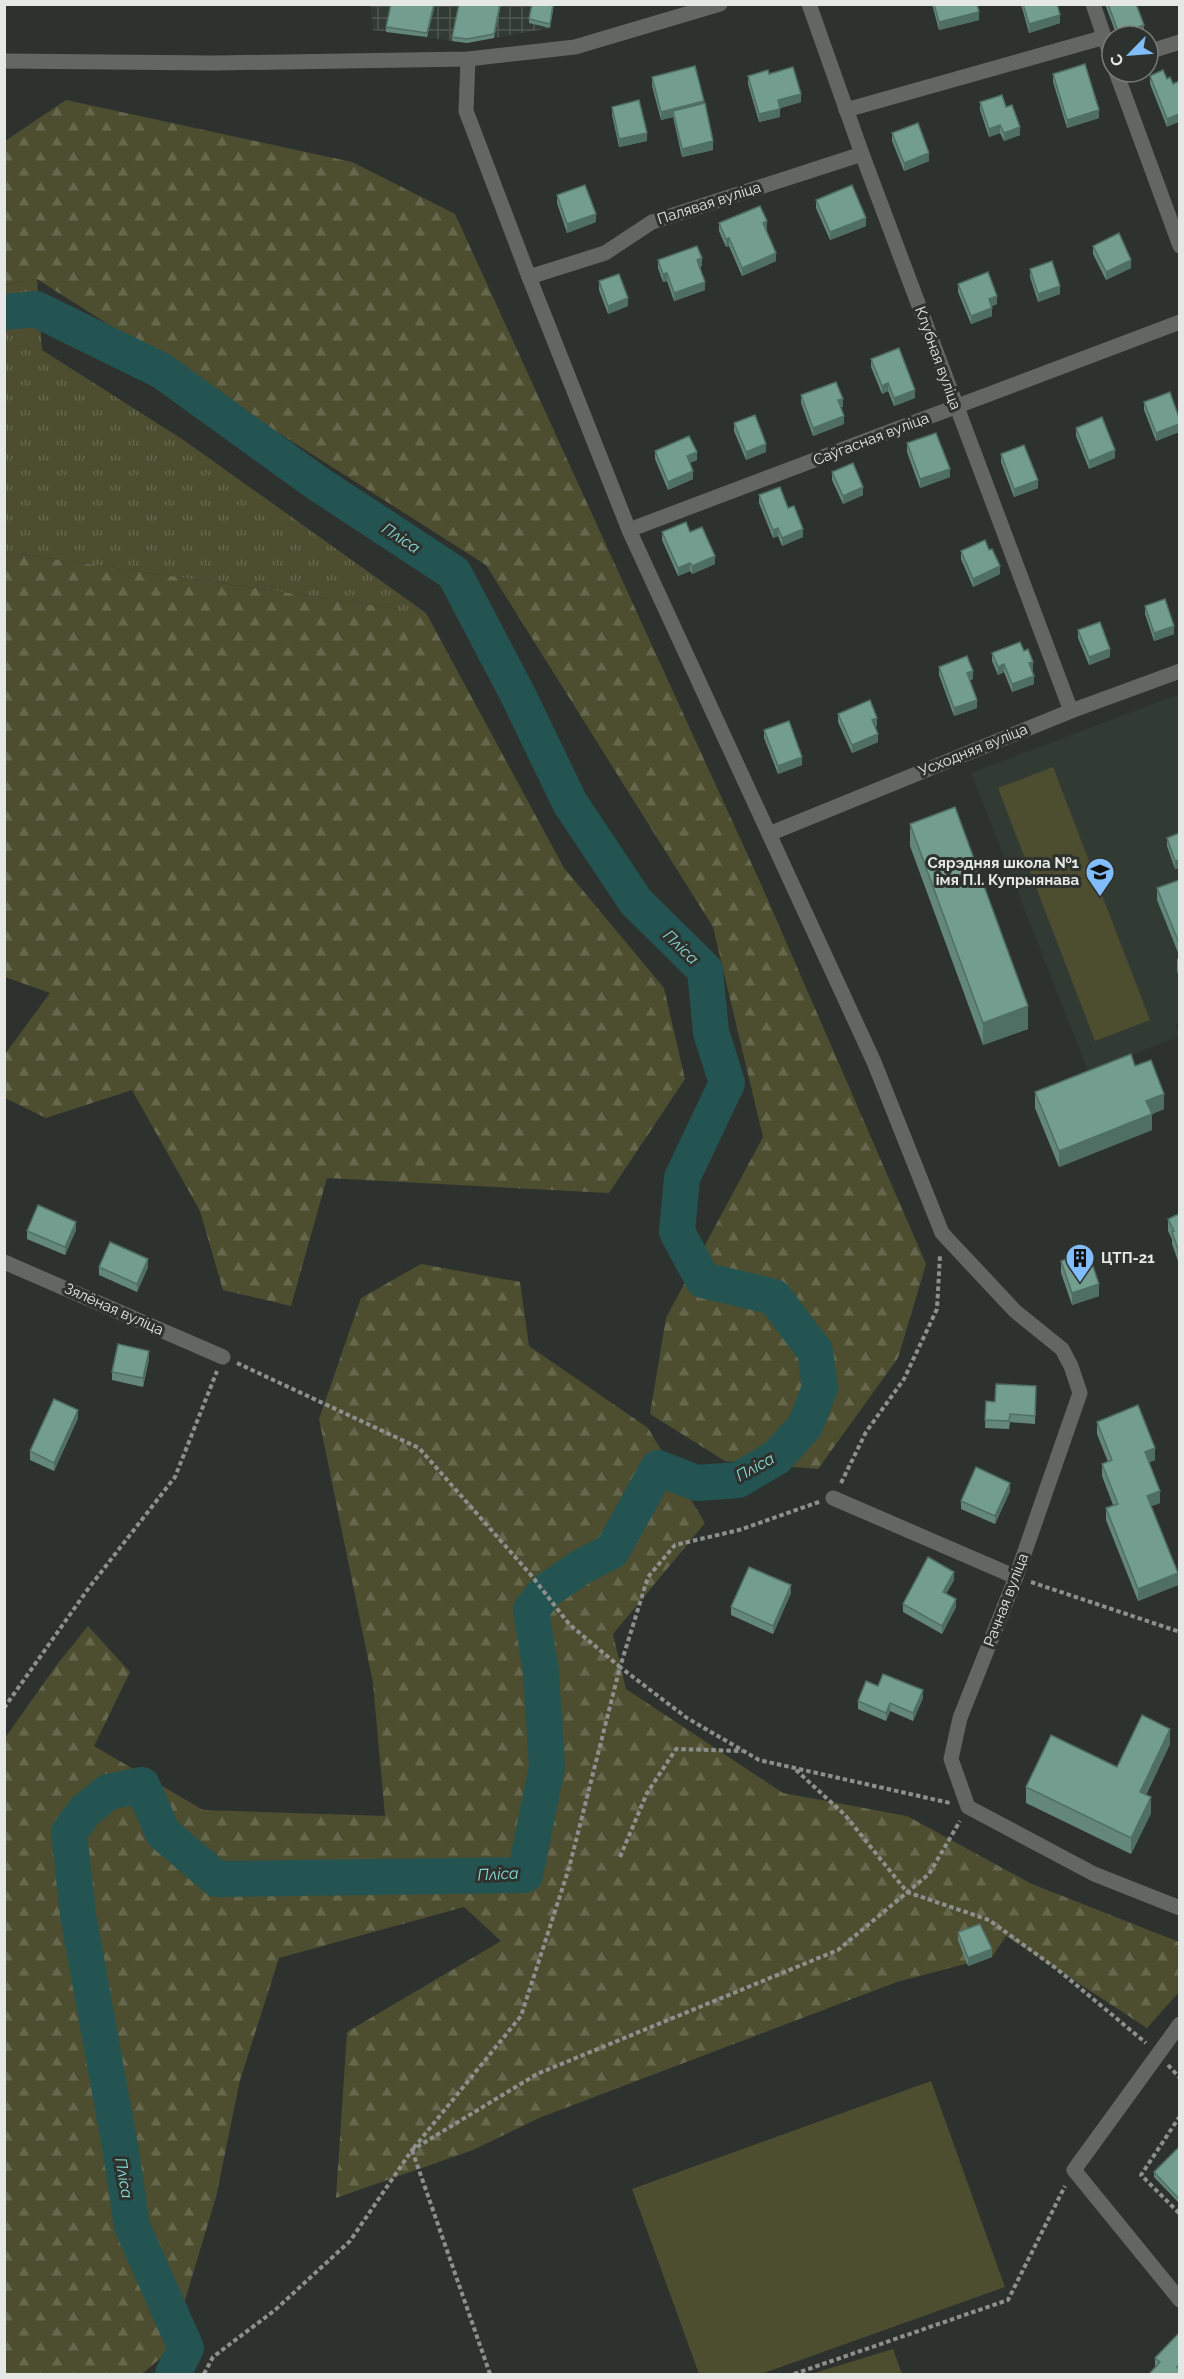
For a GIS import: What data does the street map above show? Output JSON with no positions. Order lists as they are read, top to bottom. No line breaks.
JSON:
{"streets":{"street":["Палявая вуліца","Клубная вуліца","Саўгасная вуліца","Усходняя вуліца","Зялёная вуліца","Рачная вуліца"]},"crossings":[["Палявая вуліца","Клубная вуліца"],["Клубная вуліца","Саўгасная вуліца"],["Клубная вуліца","Усходняя вуліца"]],"water":["Пліса"],"places":{"school or university":["Сярэдняя школа №1 імя П.І. Купрыянава"],"building":["ЦТП-21"]},"north":"bottom left"}
